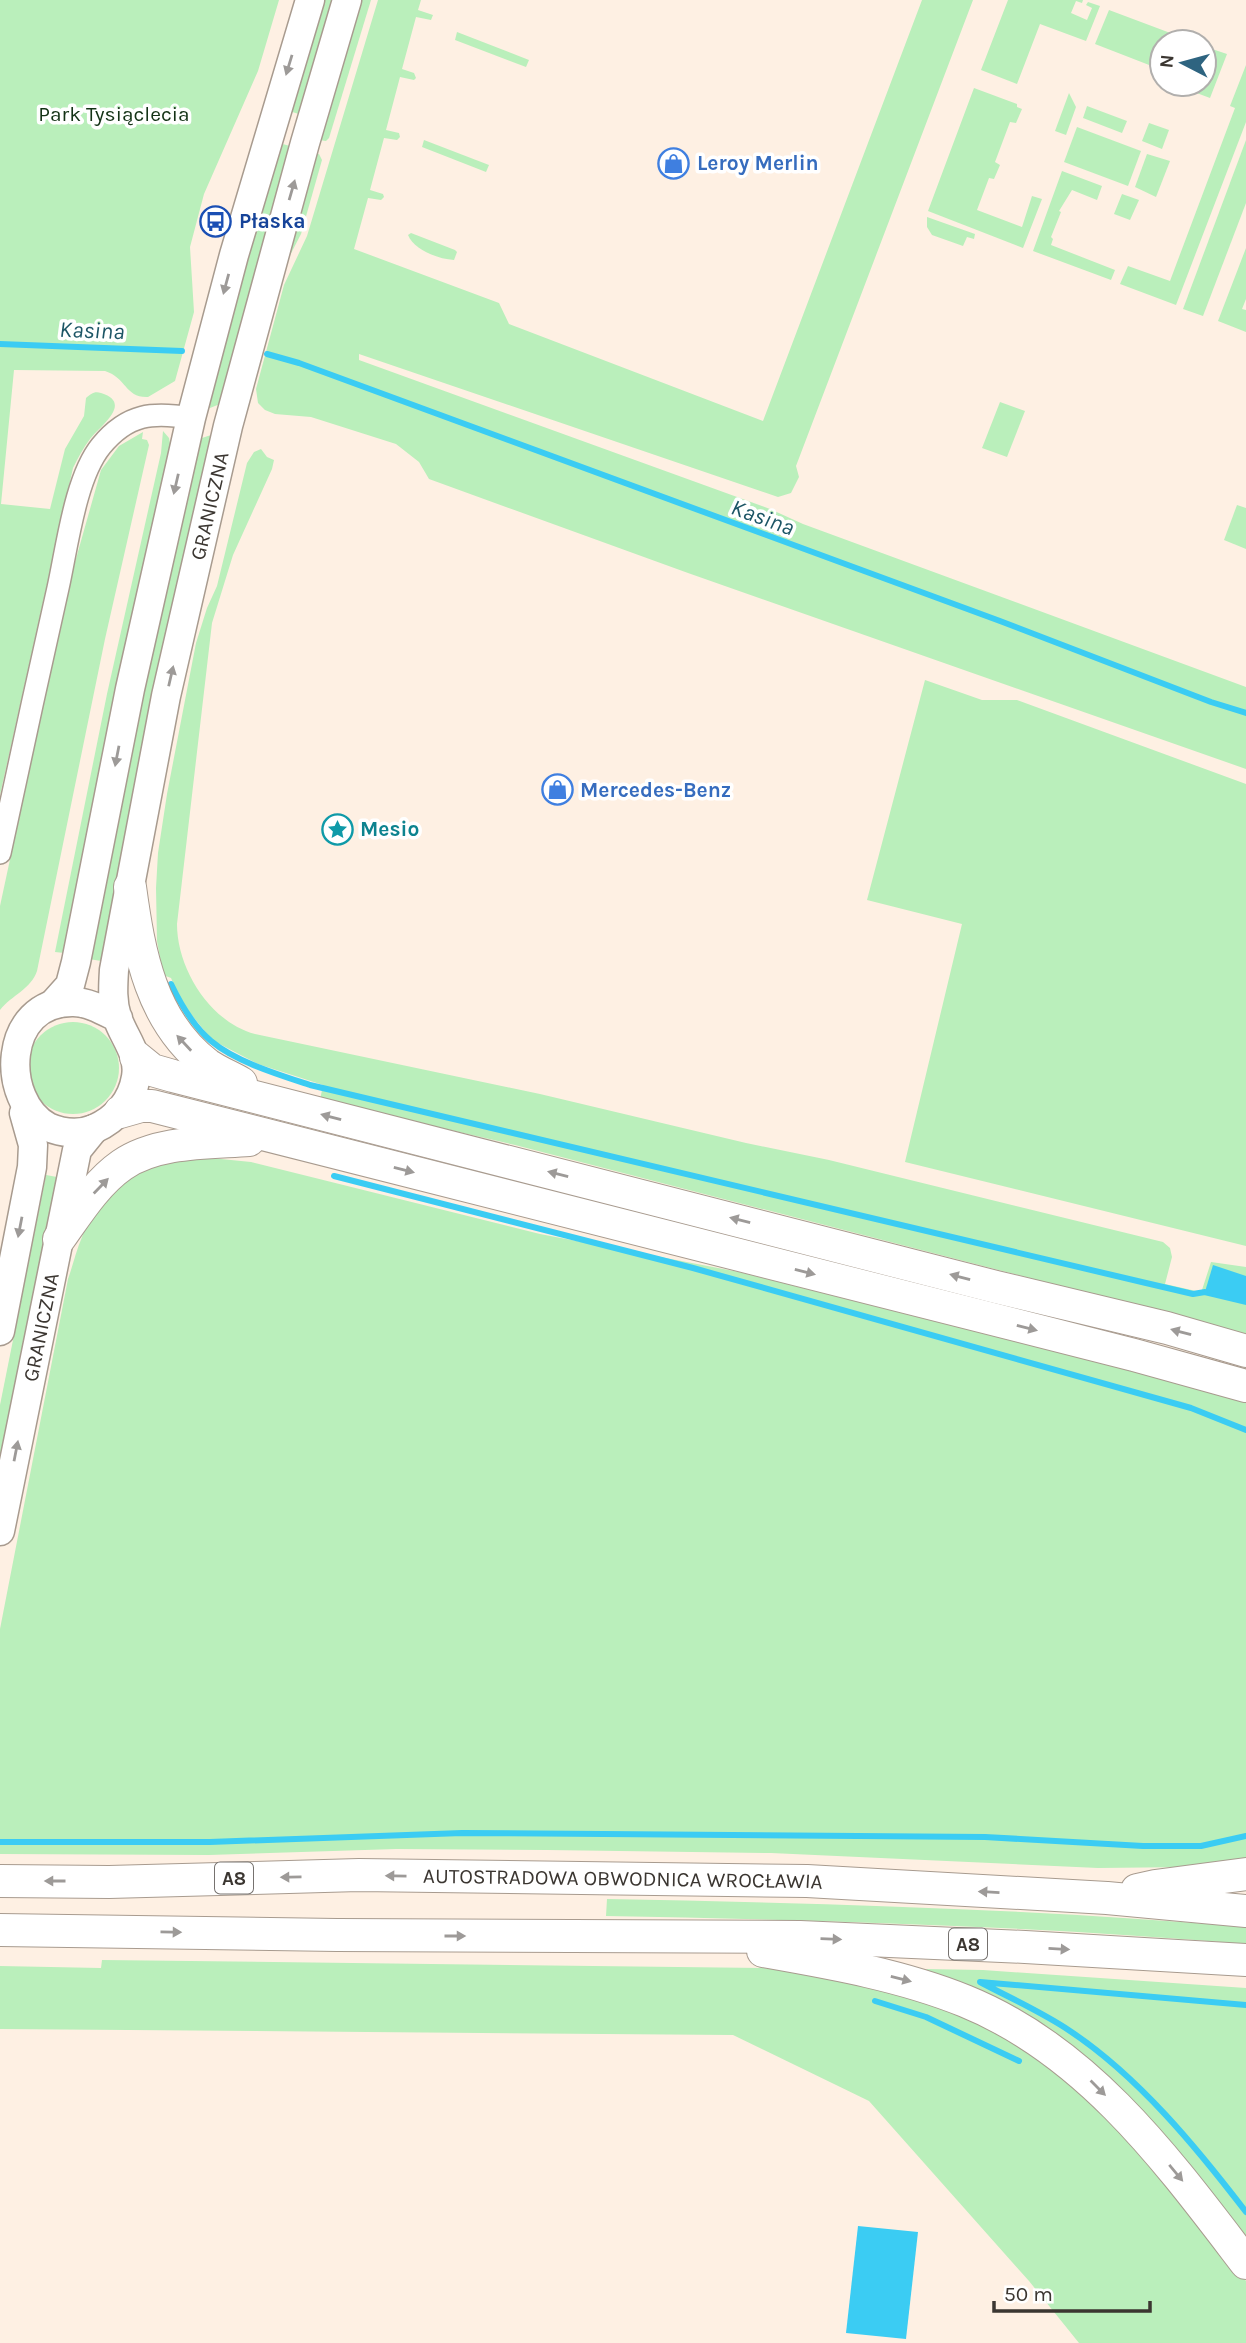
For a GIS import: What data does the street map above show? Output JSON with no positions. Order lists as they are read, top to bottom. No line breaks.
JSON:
{"streets":{"highway":["A8","AUTOSTRADOWA OBWODNICA WROCŁAWIA"],"main road":["GRANICZNA"]},"water":["Kasina"],"parks":["Park Tysiąclecia"],"places":{"shop":["Leroy Merlin","Mercedes-Benz"],"bus stop":["Płaska"],"place":["Mesio"]},"scale_bar":"50 m","north":"left"}
